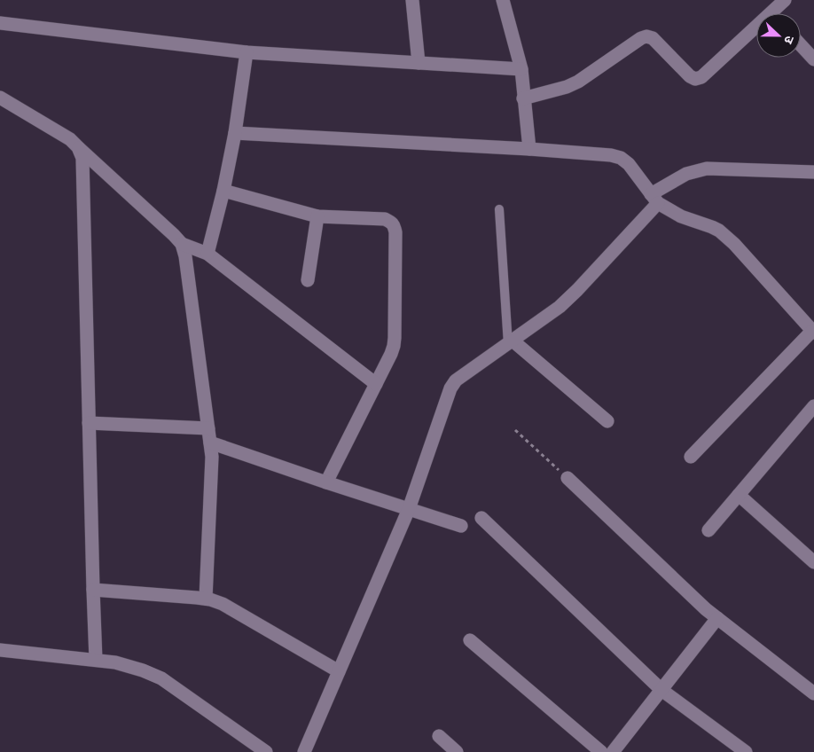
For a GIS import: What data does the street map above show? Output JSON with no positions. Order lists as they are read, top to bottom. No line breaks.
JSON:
{"north":"right"}
